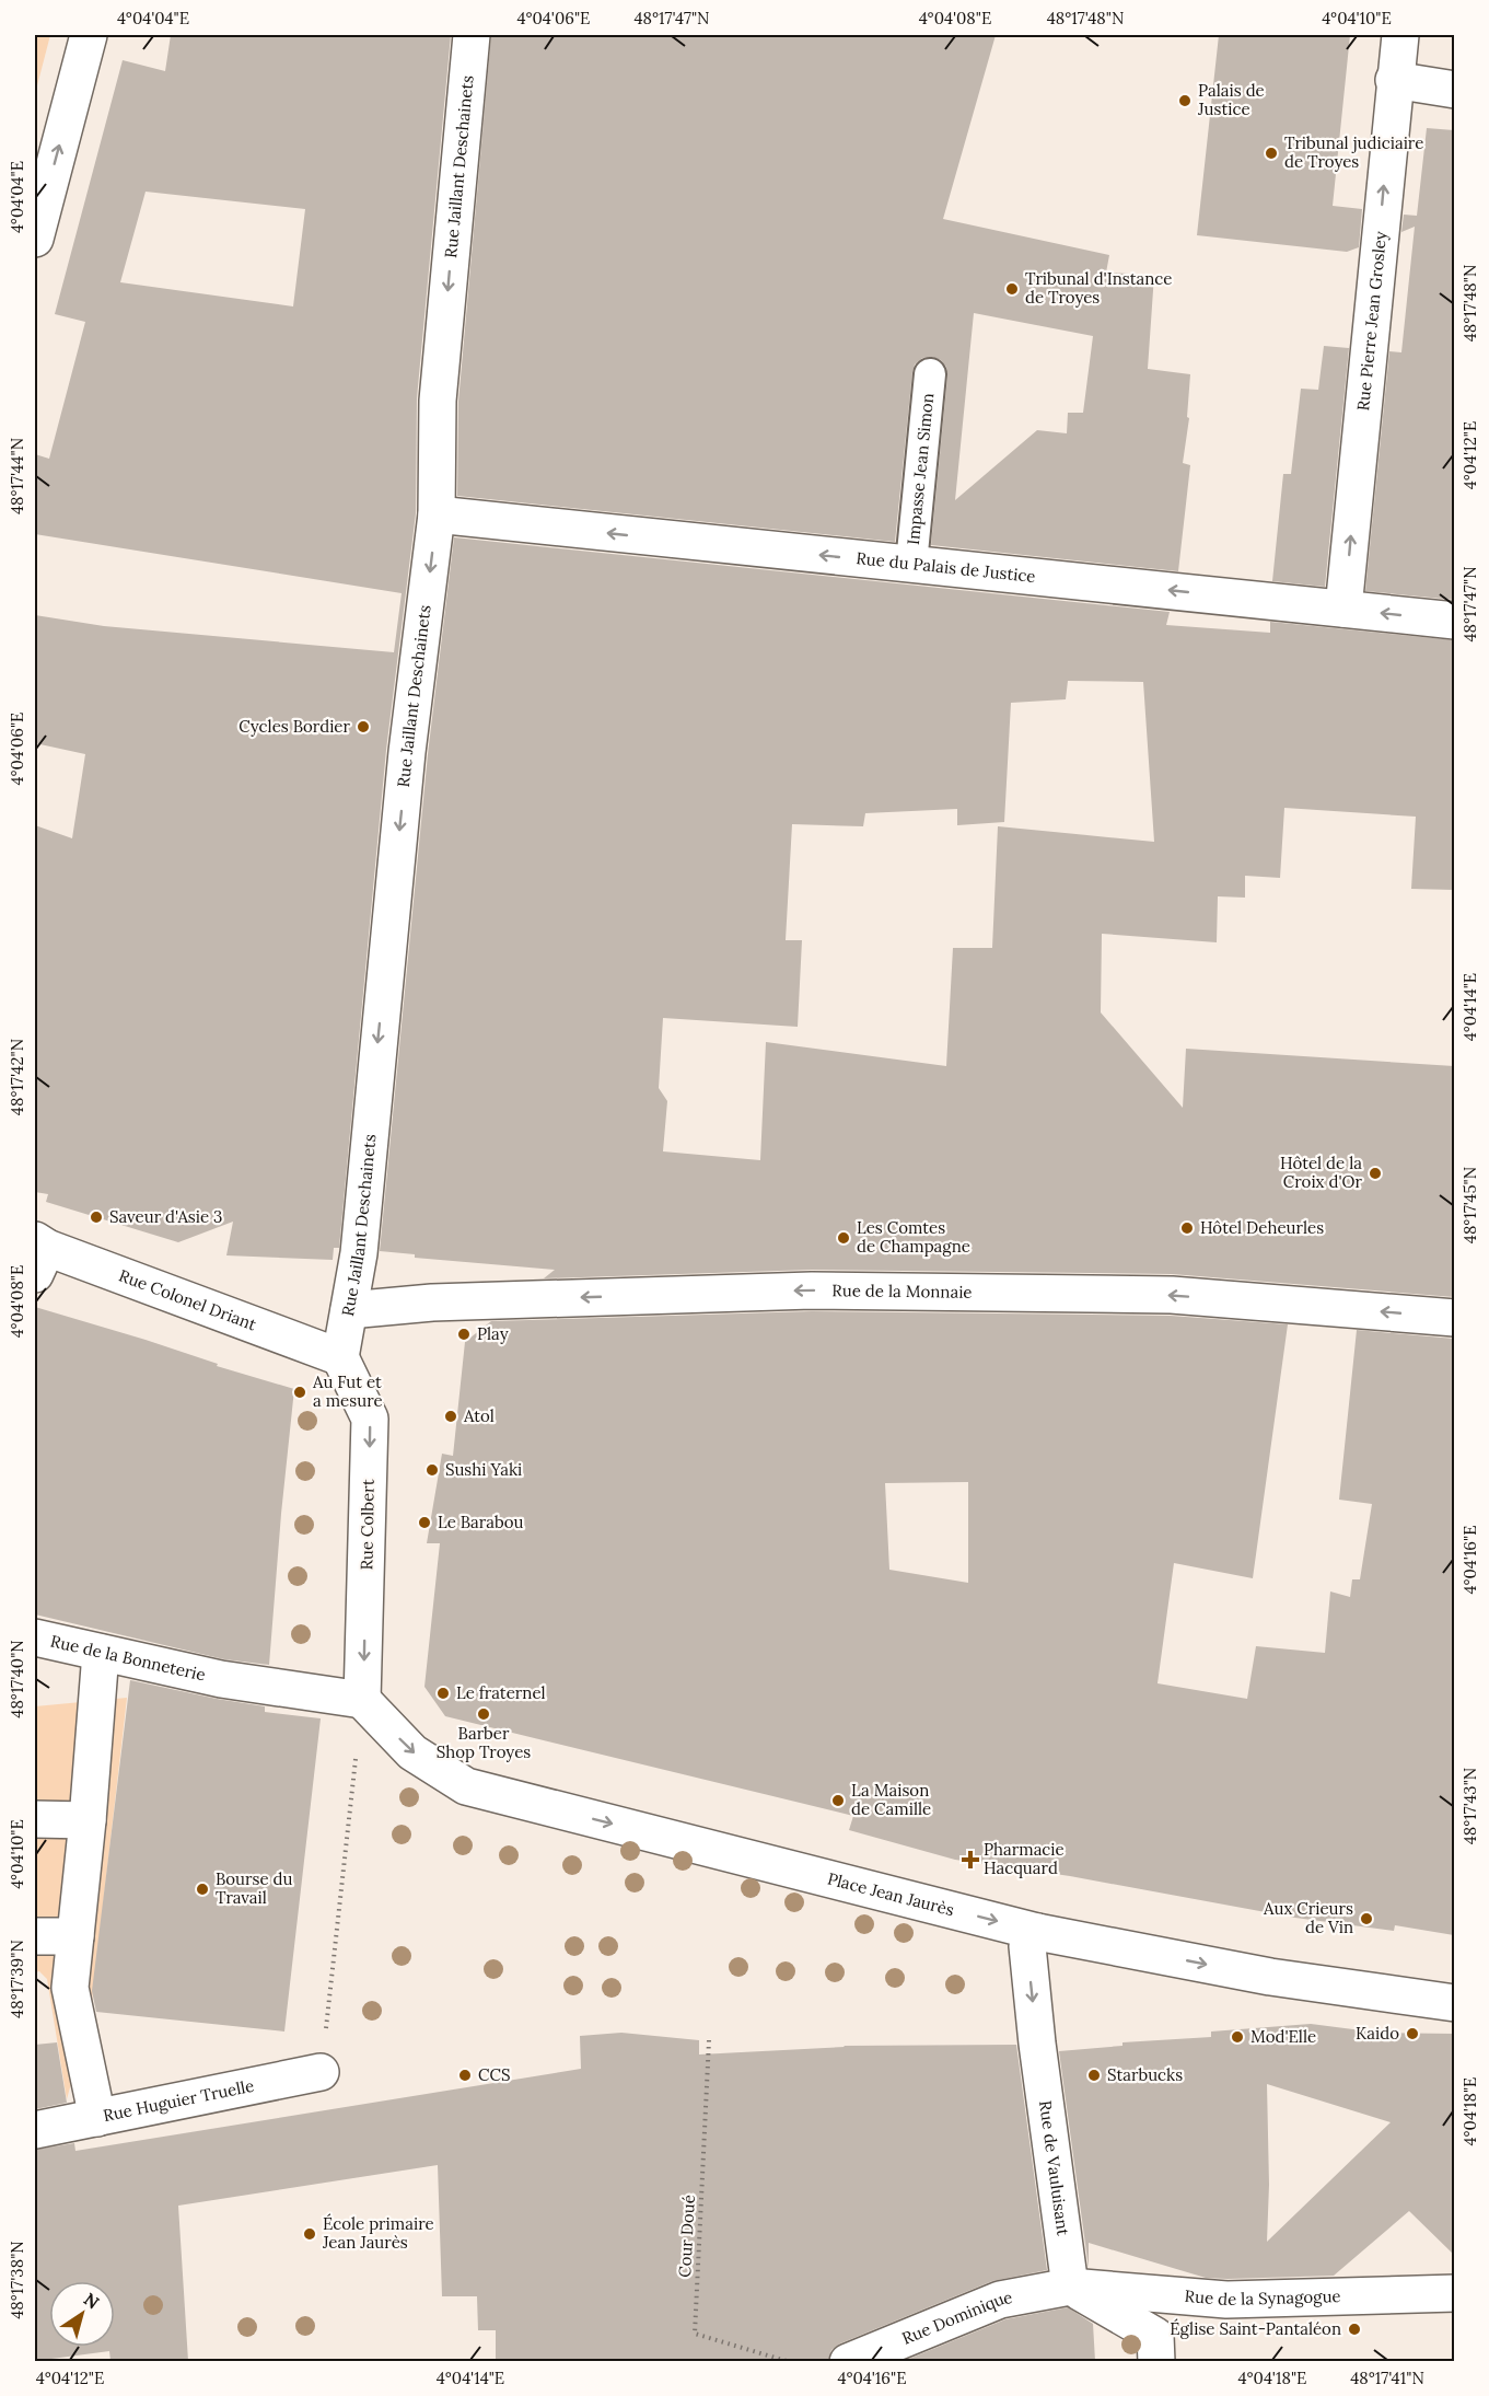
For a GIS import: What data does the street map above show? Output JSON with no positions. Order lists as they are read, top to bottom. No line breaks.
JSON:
{"streets":{"street":["Rue Jaillant Deschainets","Rue Pierre Jean Grosley","Rue du Palais de Justice","Rue de la Monnaie","Rue Colonel Driant","Rue Colbert","Rue de la Bonneterie","Place Jean Jaurès","Rue Huguier Truelle","Rue de Vauluisant","Rue de la Synagogue","Rue Dominique"],"lane":["Impasse Jean Simon"],"path":["Cour Doué"]},"crossings":[["Rue Jaillant Deschainets","Rue du Palais de Justice"],["Rue Jaillant Deschainets","Rue de la Monnaie"],["Rue Jaillant Deschainets","Rue Colonel Driant"],["Rue Jaillant Deschainets","Rue Colbert"],["Rue Pierre Jean Grosley","Rue du Palais de Justice"],["Impasse Jean Simon","Rue du Palais de Justice"],["Rue Colonel Driant","Rue Colbert"],["Rue Colbert","Rue de la Bonneterie"],["Rue Colbert","Place Jean Jaurès"],["Rue de la Bonneterie","Place Jean Jaurès"],["Place Jean Jaurès","Rue de Vauluisant"],["Rue de Vauluisant","Rue de la Synagogue"],["Rue de Vauluisant","Rue Dominique"],["Rue de la Synagogue","Rue Dominique"]],"one_way":["Rue Jaillant Deschainets","Rue Pierre Jean Grosley","Rue du Palais de Justice","Rue de la Monnaie","Rue Colbert","Place Jean Jaurès","Rue de Vauluisant"],"places":{"other":["Palais de Justice","Tribunal judiciaire de Troyes","Tribunal d'Instance de Troyes","Cycles Bordier","Hôtel de la Croix d'Or","Saveur d'Asie 3","Hôtel Deheurles","Les Comtes de Champagne","Play","Au Fut et a mesure","Atol","Sushi Yaki","Le Barabou","Le fraternel","Barber Shop Troyes","La Maison de Camille","Bourse du Travail","Aux Crieurs de Vin","Kaido","Mod'Elle","CCS","Starbucks","École primaire Jean Jaurès","Église Saint-Pantaléon"],"health":["Pharmacie Hacquard"]},"north":"top right","coordinates":["4°04'04\"E","4°04'06\"E","48°17'47\"N","4°04'08\"E","48°17'48\"N","4°04'10\"E","4°04'12\"E","48°17'44\"N","4°04'14\"E","48°17'42\"N","48°17'45\"N","4°04'16\"E","48°17'40\"N","48°17'43\"N","48°17'39\"N","4°04'18\"E","48°17'38\"N","48°17'41\"N"]}
